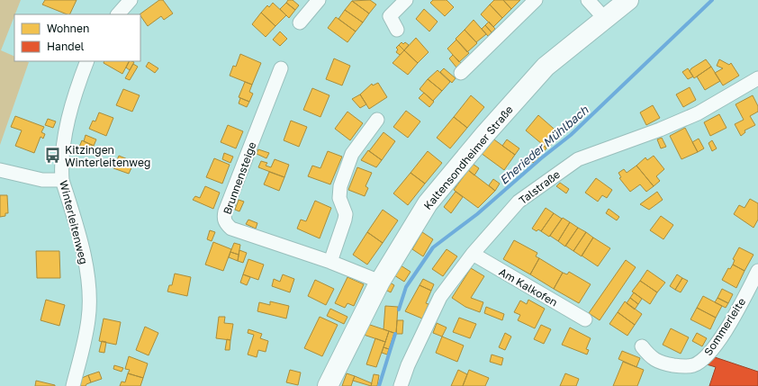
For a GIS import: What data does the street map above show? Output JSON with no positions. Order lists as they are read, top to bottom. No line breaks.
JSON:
{"streets":{"main road":["Kaltensondheimer Straße"],"street":["Brunnensteige","Talstraße","Winterleitenweg","Am Kalkofen","Sommerleite"]},"crossings":[["Kaltensondheimer Straße","Brunnensteige"],["Talstraße","Am Kalkofen"]],"water":["Eherieder Mühlbach"],"places":{"bus stop":["Kitzingen Winterleitenweg"]},"legend":["Wohnen","Handel"]}
